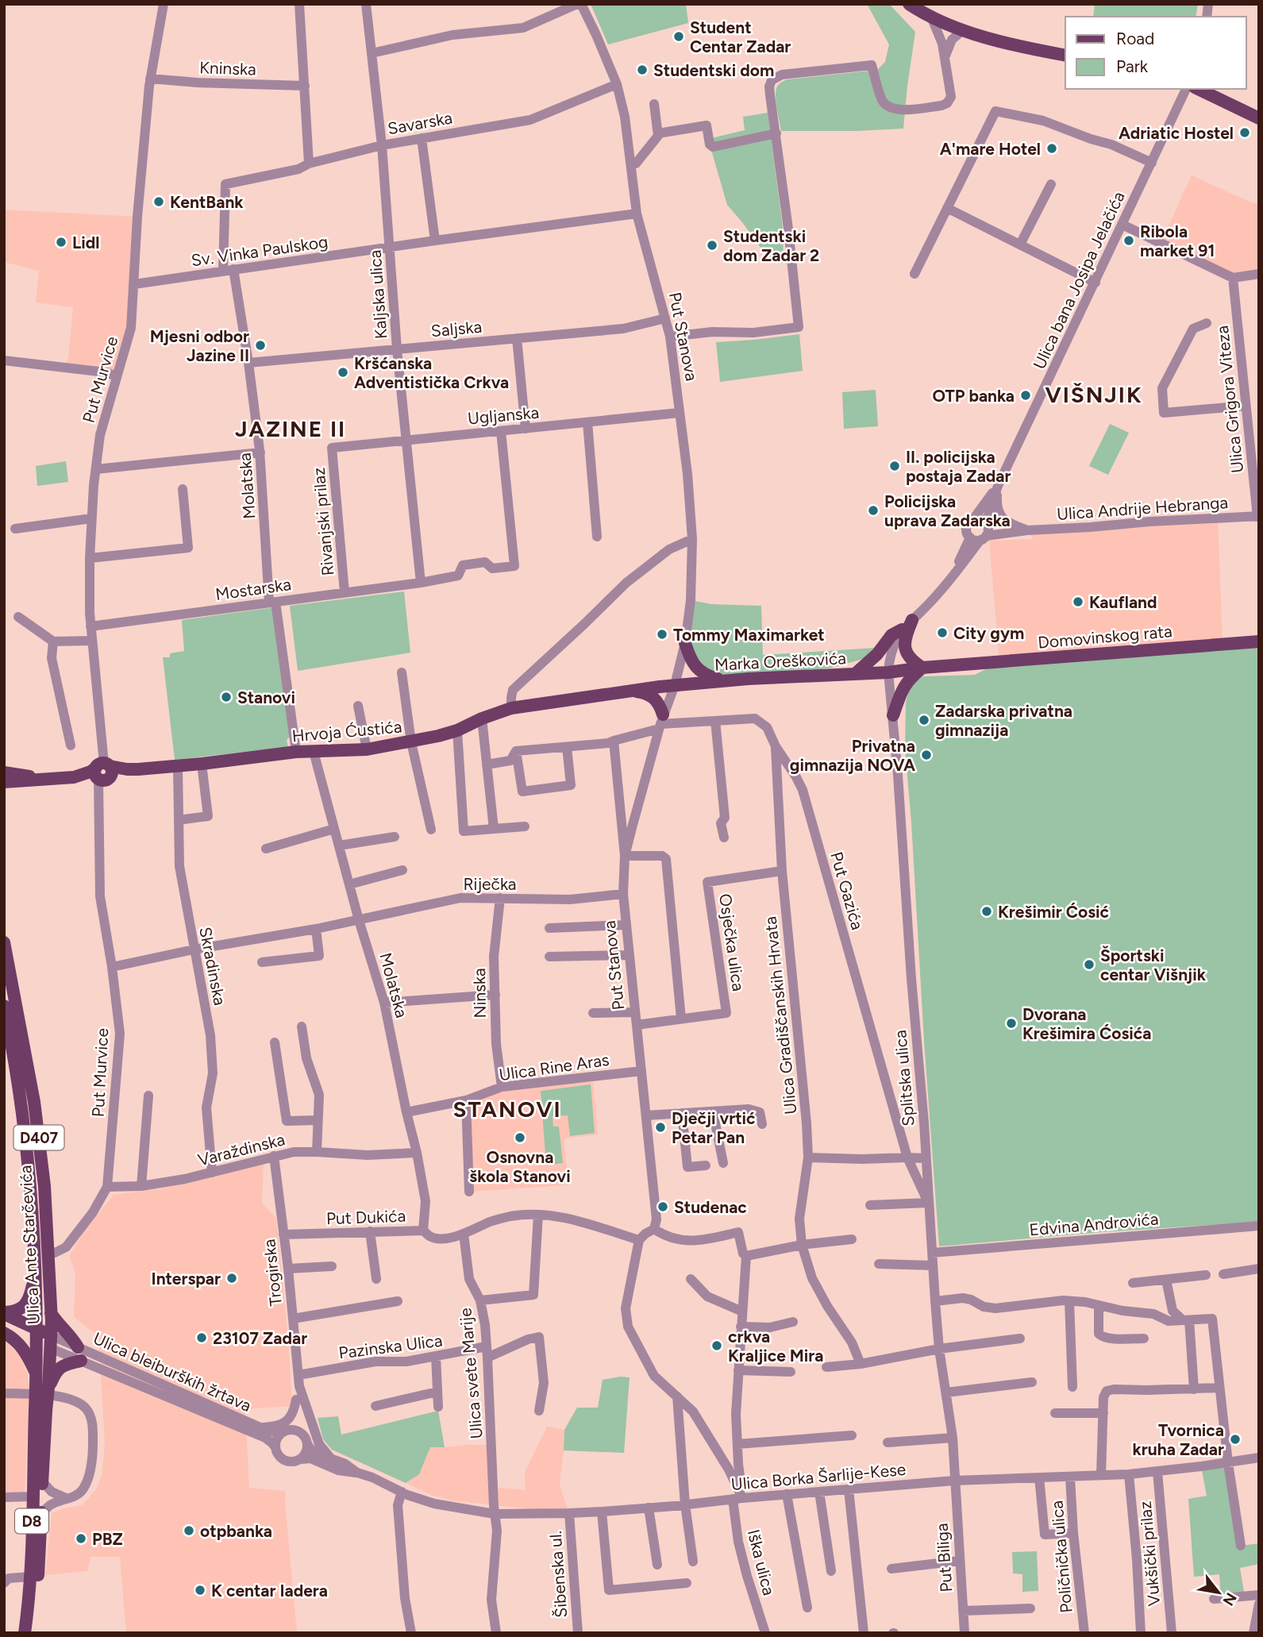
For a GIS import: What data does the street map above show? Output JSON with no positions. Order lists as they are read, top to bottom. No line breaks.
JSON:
{"streets":{"main road":["Domovinskog rata","Marka Oreškovića","Hrvoja Ćustića","D407","Ulica Ante Starčevića","D8"],"street":["Kninska","Savarska","Sv. Vinka Paulskog","Ulica bana Josipa Jelačića","Kaljska ulica","Saljska","Put Stanova","Put Murvice","Ulica Grigora Viteza","Ugljanska","Molatska","Ulica Andrije Hebranga","Rivanjski prilaz","Mostarska","Riječka","Put Gazića","Osječka ulica","Skradinska","Ninska","Ulica Gradiščanskih Hrvata","Ulica Rine Aras","Splitska ulica","Varaždinska","Put Dukića","Edvina Androvića","Trogirska","Pazinska Ulica","Ulica bleiburških žrtava","Ulica svete Marije","Ulica Borka Šarlije-Kese","Vukšički prilaz","Poličnička ulica","Put Biliga","Iška ulica","Šibenska ul."]},"crossings":[["Kninska","Put Murvice"],["Savarska","Sv. Vinka Paulskog"],["Savarska","Kaljska ulica"],["Savarska","Put Stanova"],["Sv. Vinka Paulskog","Kaljska ulica"],["Sv. Vinka Paulskog","Put Stanova"],["Sv. Vinka Paulskog","Put Murvice"],["Sv. Vinka Paulskog","Molatska"],["Ulica bana Josipa Jelačića","Ulica Andrije Hebranga"],["Ulica bana Josipa Jelačića","Domovinskog rata"],["Ulica bana Josipa Jelačića","Marka Oreškovića"],["Ulica bana Josipa Jelačića","Splitska ulica"],["Kaljska ulica","Saljska"],["Kaljska ulica","Ugljanska"],["Kaljska ulica","Mostarska"],["Saljska","Put Stanova"],["Saljska","Molatska"],["Put Stanova","Ugljanska"],["Put Stanova","Marka Oreškovića"],["Put Stanova","Riječka"],["Put Stanova","Put Gazića"],["Put Stanova","Osječka ulica"],["Put Stanova","Ulica Rine Aras"],["Put Murvice","Mostarska"],["Put Murvice","Hrvoja Ćustića"],["Put Murvice","Riječka"],["Put Murvice","Varaždinska"],["Put Murvice","Ulica Ante Starčevića"],["Ulica Grigora Viteza","Ulica Andrije Hebranga"],["Ugljanska","Rivanjski prilaz"],["Ugljanska","Mostarska"],["Molatska","Mostarska"],["Molatska","Hrvoja Ćustića"],["Molatska","Riječka"],["Molatska","Ulica Rine Aras"],["Molatska","Varaždinska"],["Molatska","Put Dukića"],["Rivanjski prilaz","Mostarska"],["Domovinskog rata","Marka Oreškovića"],["Domovinskog rata","Splitska ulica"],["Marka Oreškovića","Splitska ulica"],["Hrvoja Ćustića","Skradinska"],["Riječka","Skradinska"],["Riječka","Ninska"],["Put Gazića","Ulica Gradiščanskih Hrvata"],["Put Gazića","Splitska ulica"],["Osječka ulica","Ulica Gradiščanskih Hrvata"],["Skradinska","Varaždinska"],["Ninska","Ulica Rine Aras"],["Splitska ulica","Edvina Androvića"],["Splitska ulica","Ulica Borka Šarlije-Kese"],["Splitska ulica","Put Biliga"],["Varaždinska","Trogirska"],["Put Dukića","Trogirska"],["Put Dukića","Ulica svete Marije"],["Ulica Ante Starčevića","Ulica bleiburških žrtava"],["Ulica Ante Starčevića","D8"],["Trogirska","Pazinska Ulica"],["Pazinska Ulica","Ulica svete Marije"],["Ulica bleiburških žrtava","D8"],["Ulica svete Marije","Ulica Borka Šarlije-Kese"],["Ulica Borka Šarlije-Kese","Vukšički prilaz"],["Ulica Borka Šarlije-Kese","Poličnička ulica"],["Ulica Borka Šarlije-Kese","Put Biliga"],["Ulica Borka Šarlije-Kese","Iška ulica"],["Ulica Borka Šarlije-Kese","Šibenska ul."]],"districts":["VIŠNJIK","JAZINE II","STANOVI"],"places":["Student Centar Zadar","Studentski dom","Adriatic Hostel","A'mare Hotel","KentBank","Ribola market 91","Lidl","Studentski dom Zadar 2","Mjesni odbor Jazine II","Kršćanska Adventistička Crkva","OTP banka","II. policijska postaja Zadar","Policijska uprava Zadarska","Kaufland","City gym","Tommy Maximarket","Stanovi","Zadarska privatna gimnazija","Privatna gimnazija NOVA","Krešimir Ćosić","Športski centar Višnjik","Dvorana Krešimira Ćosića","Dječji vrtić Petar Pan","Osnovna škola Stanovi","Studenac","Interspar","23107 Zadar","crkva Kraljice Mira","Tvornica kruha Zadar","otpbanka","PBZ","K centar Iadera"],"legend":["Road","Park"],"north":"bottom right"}
